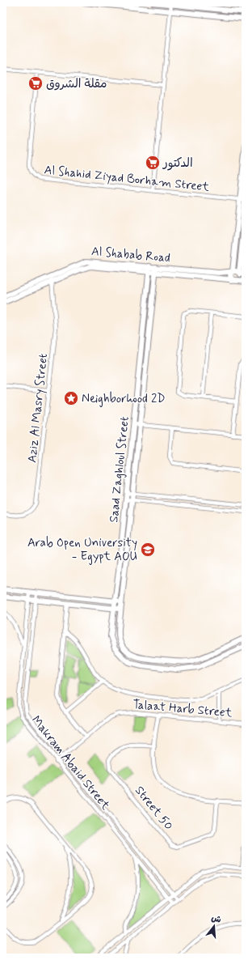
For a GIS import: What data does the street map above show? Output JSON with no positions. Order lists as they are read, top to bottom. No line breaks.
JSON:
{"streets":{"street":["Al Shahid Ziyad Borham Street","Al Shabab Road","Aziz Al Masry Street","Saad Zaghloul Street","Talaat Harb Street","Makram Abaid Street","Street 50"]},"crossings":[["Al Shabab Road","Aziz Al Masry Street"],["Al Shabab Road","Saad Zaghloul Street"],["Talaat Harb Street","Makram Abaid Street"]],"places":{"supermarket":["مقلة الشروق","الدكتور"],"place":["Neighborhood 2D"],"school or university":["Arab Open University - Egypt AOU"]},"north":"top"}
